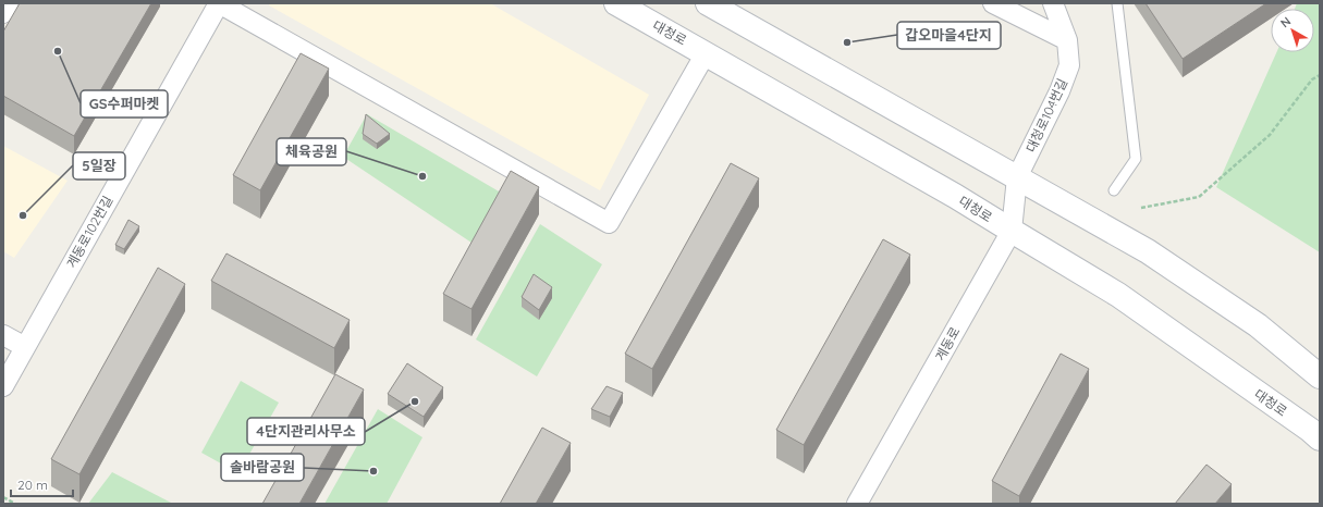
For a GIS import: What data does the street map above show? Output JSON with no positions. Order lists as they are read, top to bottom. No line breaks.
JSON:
{"streets":{"main road":["대청로"],"street":["대청로104번길","계동로102번길","계동로"]},"crossings":[["대청로","계동로"],["대청로104번길","계동로"]],"places":["갑오마을4단지","GS수퍼마켓","체육공원","5일장","4단지관리사무소","솔바람공원"],"scale_bar":"20 m","north":"top left"}
